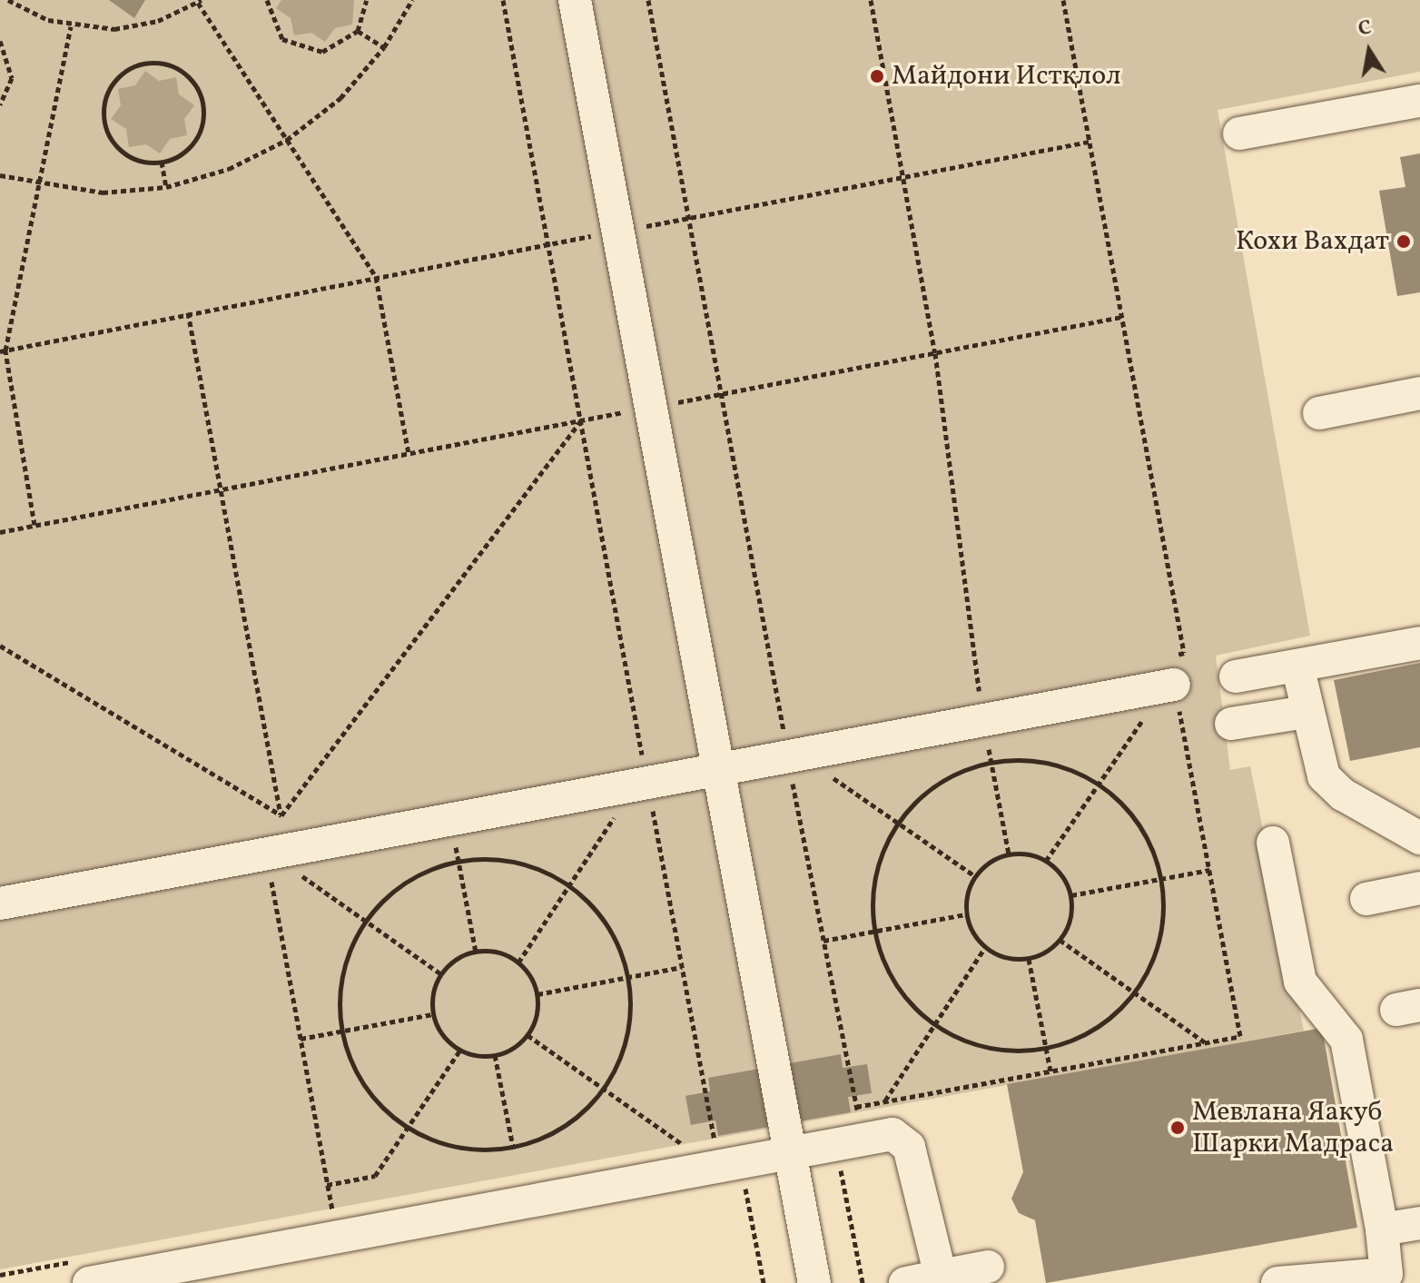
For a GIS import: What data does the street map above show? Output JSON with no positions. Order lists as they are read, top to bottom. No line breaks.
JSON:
{"places":["Майдони Истқлол","Кохи Вахдат","Мевлана Яакуб Шарки Мадраса"],"north":"top"}
